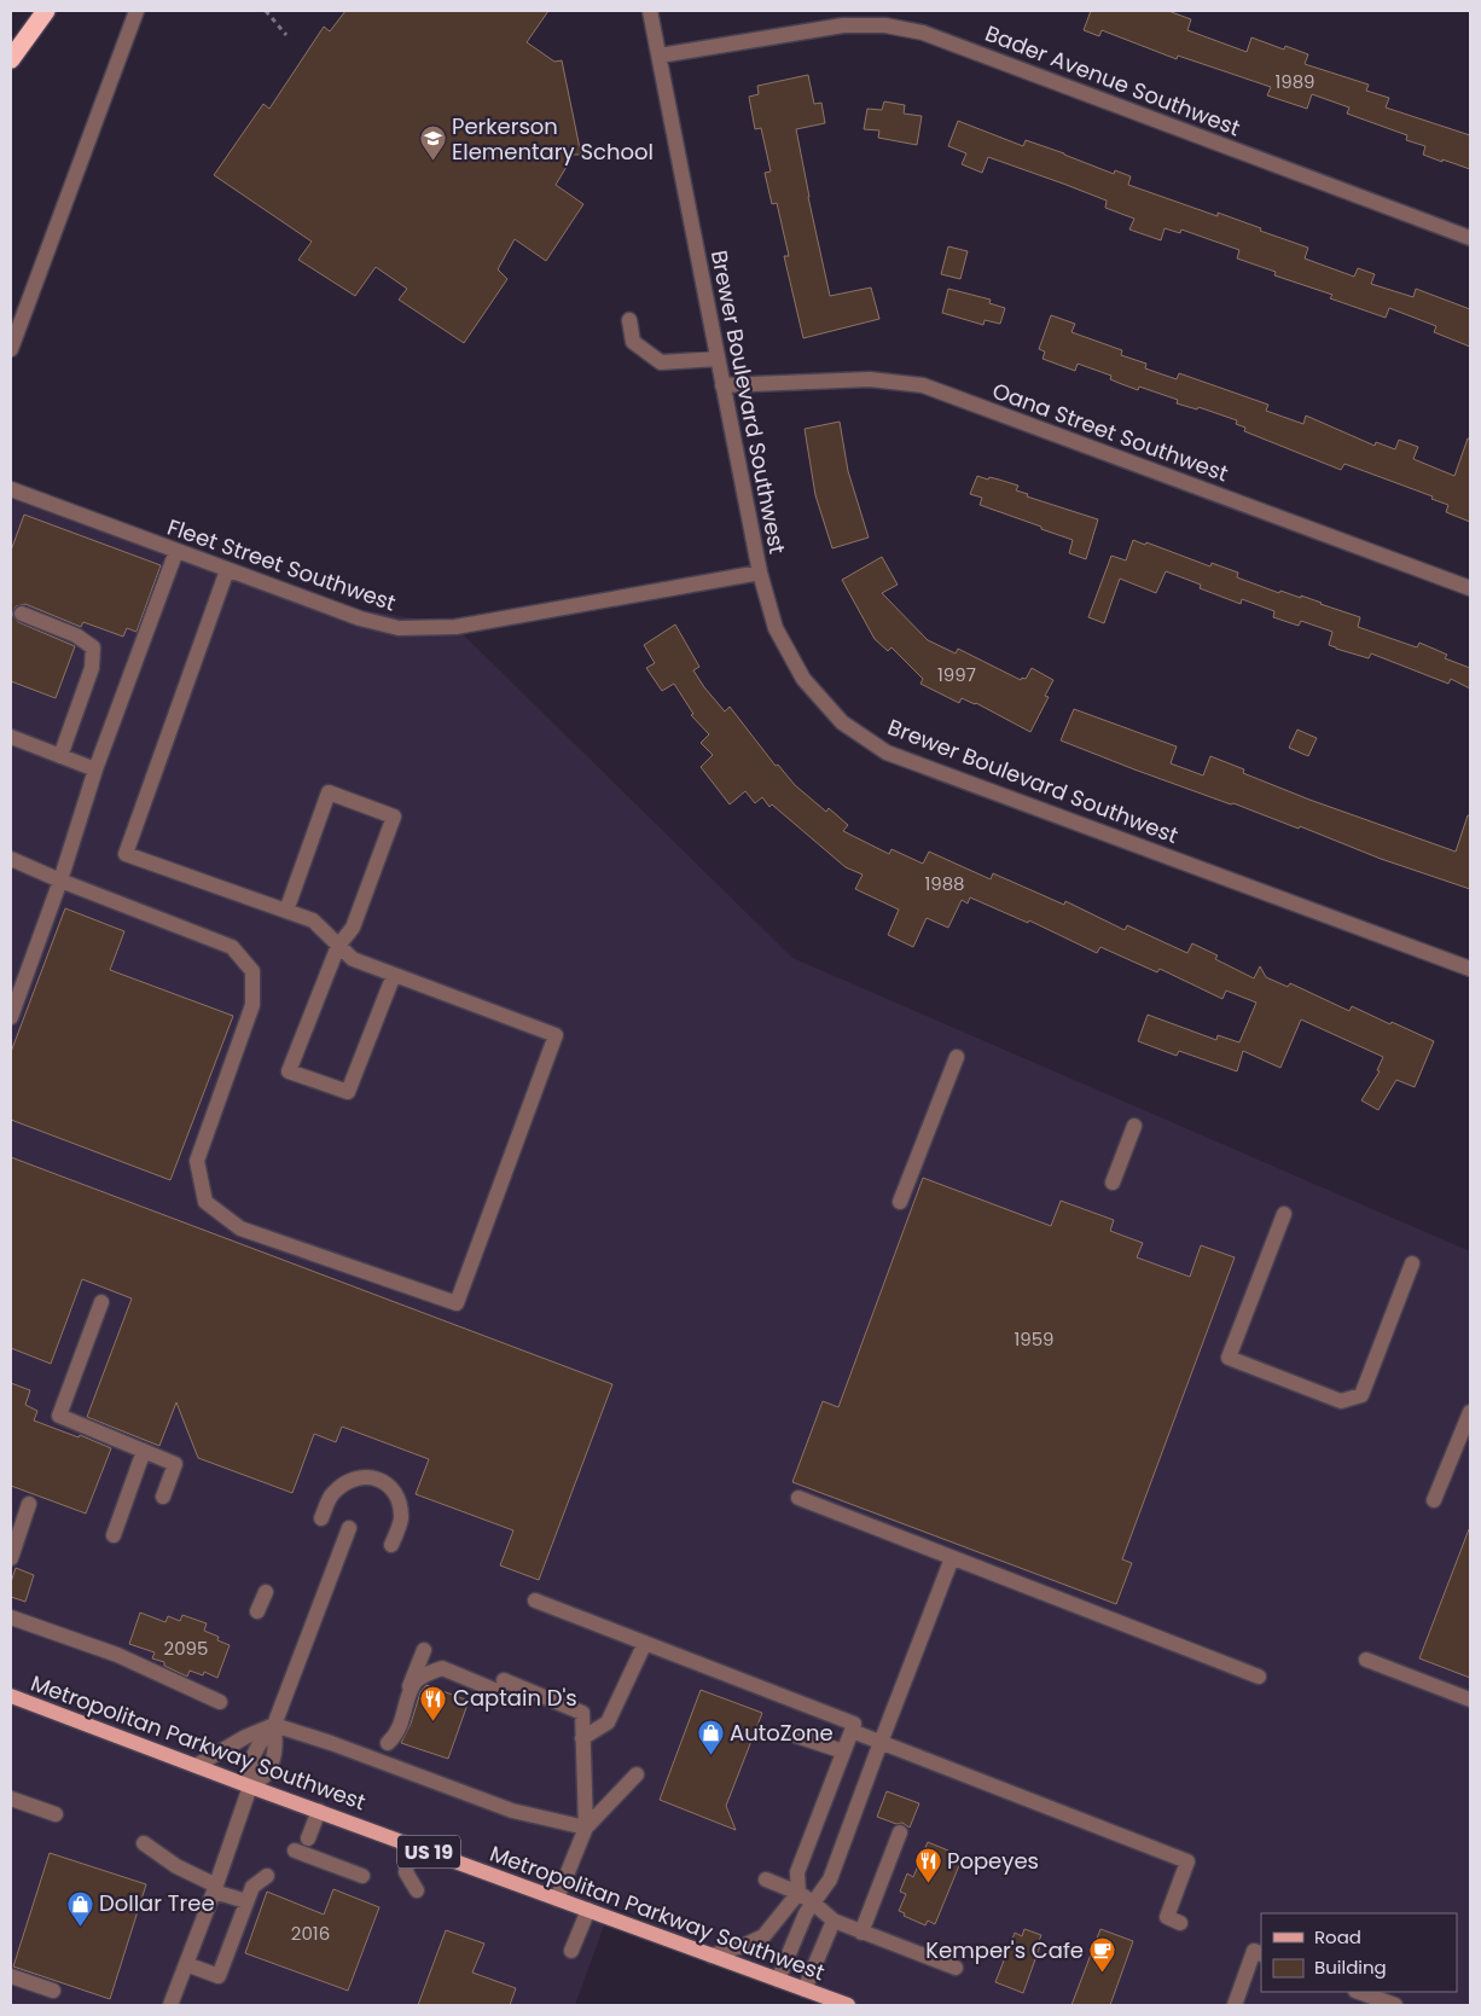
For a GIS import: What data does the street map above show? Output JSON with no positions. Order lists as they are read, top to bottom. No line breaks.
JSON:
{"streets":{"main road":["Metropolitan Parkway Southwest","US 19"],"street":["Bader Avenue Southwest","Brewer Boulevard Southwest","Oana Street Southwest","Fleet Street Southwest"]},"crossings":[["Bader Avenue Southwest","Brewer Boulevard Southwest"],["Brewer Boulevard Southwest","Oana Street Southwest"],["Brewer Boulevard Southwest","Fleet Street Southwest"]],"places":{"school or university":["Perkerson Elementary School"],"restaurant":["Captain D's","Popeyes"],"shop":["AutoZone","Dollar Tree"],"cafe":["Kemper's Cafe"]},"house_numbers":["1989","1997","1988","1959","2095","2016"],"legend":["Road","Building"]}
